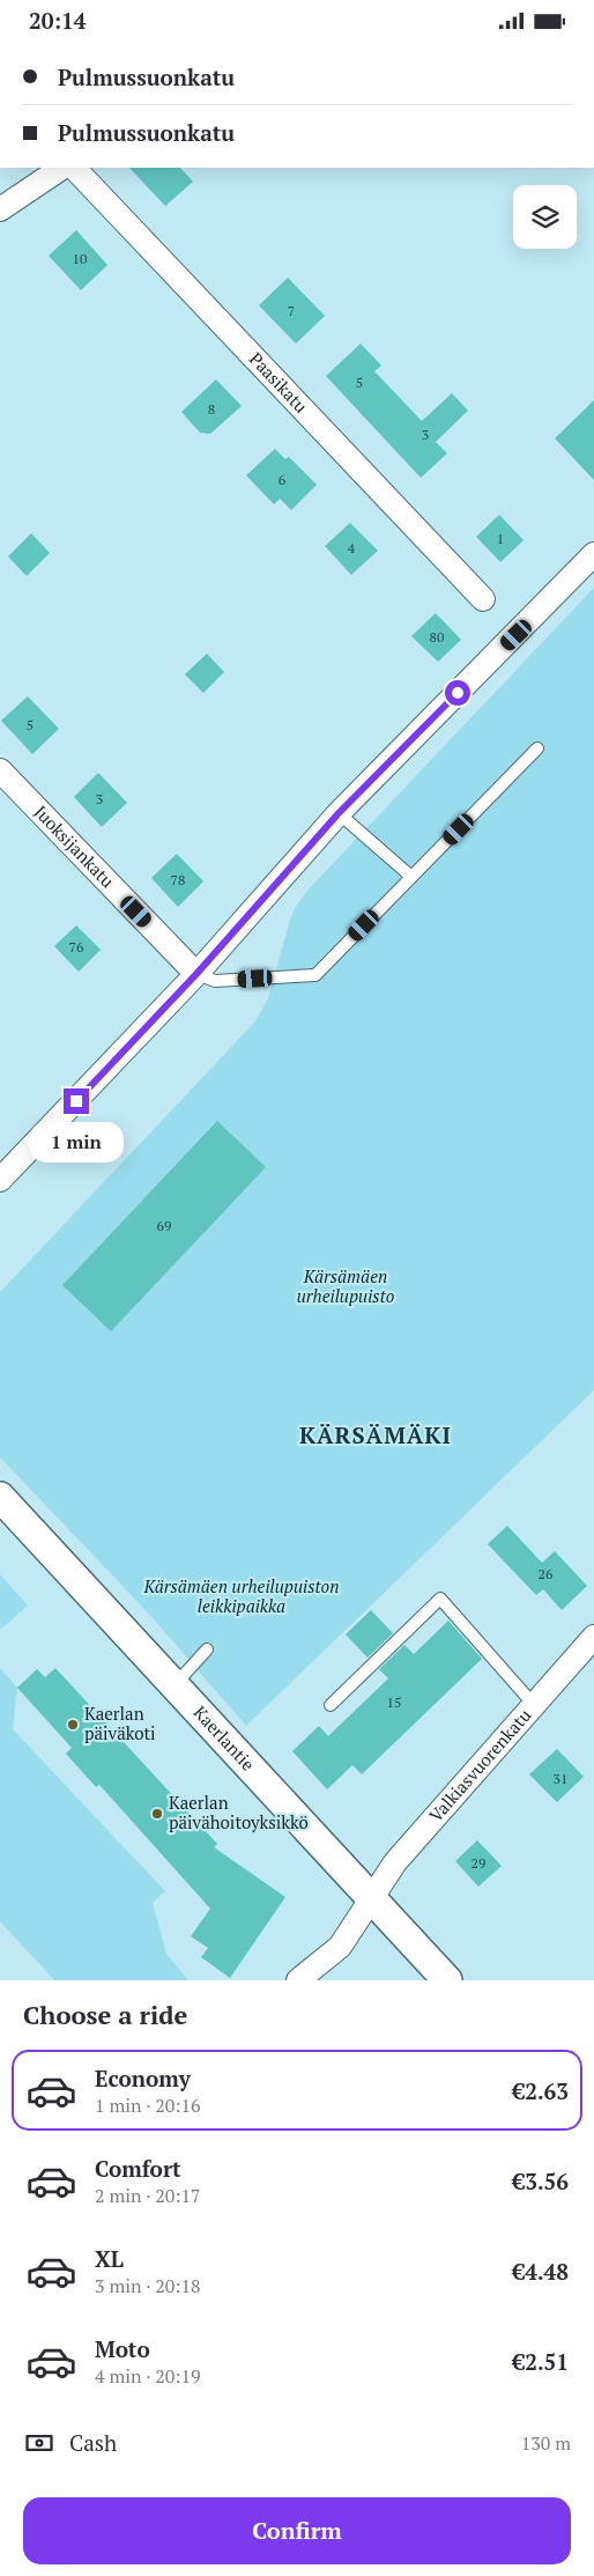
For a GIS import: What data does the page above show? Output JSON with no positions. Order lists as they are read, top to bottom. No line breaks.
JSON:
{"streets":{"street":["Paasikatu","Juoksijankatu","Kaerlantie","Valkiasvuorenkatu"]},"crossings":[["Kaerlantie","Valkiasvuorenkatu"]],"districts":["KÄRSÄMÄKI"],"parks":["Kärsämäen urheilupuisto","Kärsämäen urheilupuiston leikkipaikka"],"places":["Kaerlan päiväkoti","Kaerlan päivähoitoyksikkö"],"house_numbers":["10","7","5","8","3","6","1","4","80","5","3","78","76","69","26","15","31","29"],"page":{"status":"20:14","banner":["Pulmussuonkatu","Pulmussuonkatu"],"bubble":"1 min","heading":"Choose a ride","list":[{"name":"Economy","note":"1 min · 20:16","value":"€2.63"},{"name":"Comfort","note":"2 min · 20:17","value":"€3.56"},{"name":"XL","note":"3 min · 20:18","value":"€4.48"},{"name":"Moto","note":"4 min · 20:19","value":"€2.51"}],"pay":["Cash","130 m"],"buttons":"Confirm"}}
